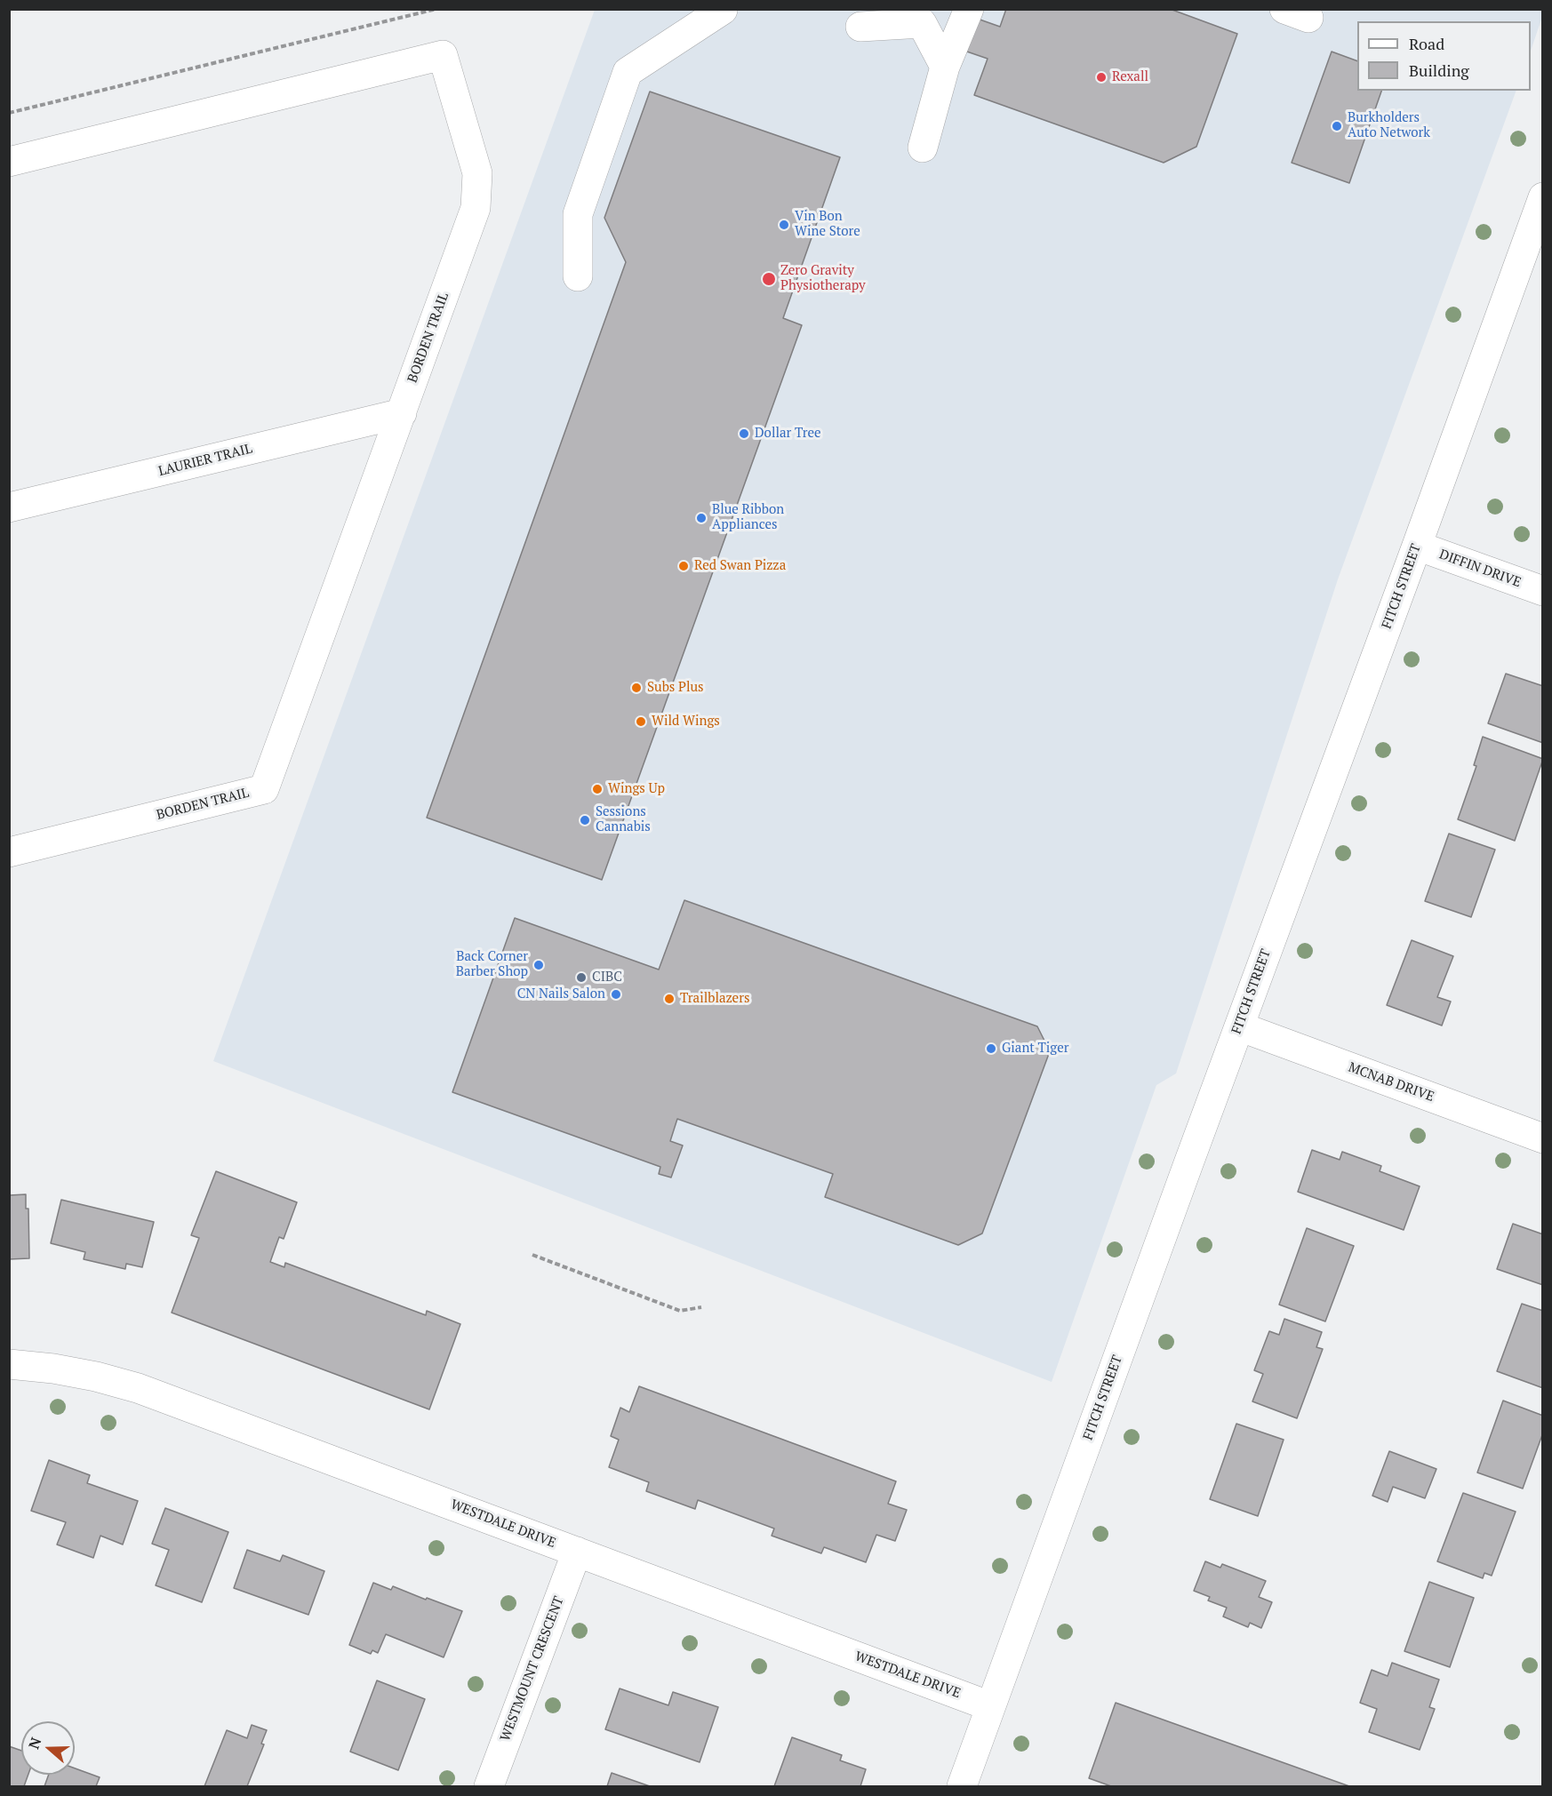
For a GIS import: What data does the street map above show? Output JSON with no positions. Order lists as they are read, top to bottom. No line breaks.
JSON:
{"streets":{"street":["BORDEN TRAIL","LAURIER TRAIL","DIFFIN DRIVE","FITCH STREET","MCNAB DRIVE","WESTDALE DRIVE","WESTMOUNT CRESCENT"]},"crossings":[["BORDEN TRAIL","LAURIER TRAIL"],["DIFFIN DRIVE","FITCH STREET"],["FITCH STREET","MCNAB DRIVE"],["FITCH STREET","WESTDALE DRIVE"],["WESTDALE DRIVE","WESTMOUNT CRESCENT"]],"places":["Rexall","Burkholders Auto Network","Vin Bon Wine Store","Zero Gravity Physiotherapy","Dollar Tree","Blue Ribbon Appliances","Red Swan Pizza","Subs Plus","Wild Wings","Wings Up","Sessions Cannabis","Back Corner Barber Shop","CIBC","CN Nails Salon","Trailblazers","Giant Tiger"],"legend":["Road","Building"],"north":"left"}
